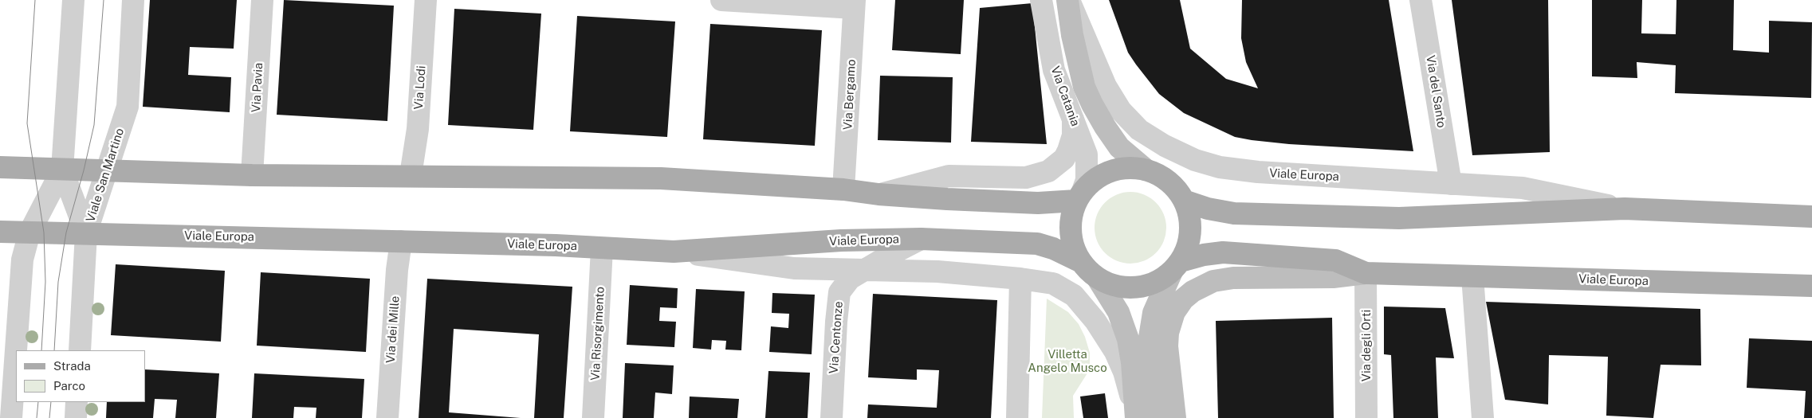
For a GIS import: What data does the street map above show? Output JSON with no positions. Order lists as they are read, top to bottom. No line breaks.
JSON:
{"streets":{"main road":["Via Catania","Viale Europa"],"street":["Via Pavia","Via Lodi","Via del Santo","Via Bergamo","Viale San Martino","Via dei Mille","Via Risorgimento","Via Centonze","Via degli Orti"]},"crossings":[["Via del Santo","Viale Europa"],["Via Catania","Viale Europa"],["Viale San Martino","Viale Europa"],["Viale Europa","Via dei Mille"],["Viale Europa","Via Risorgimento"],["Viale Europa","Via Centonze"],["Viale Europa","Via degli Orti"]],"parks":["Villetta Angelo Musco"],"legend":["Strada","Parco"]}
